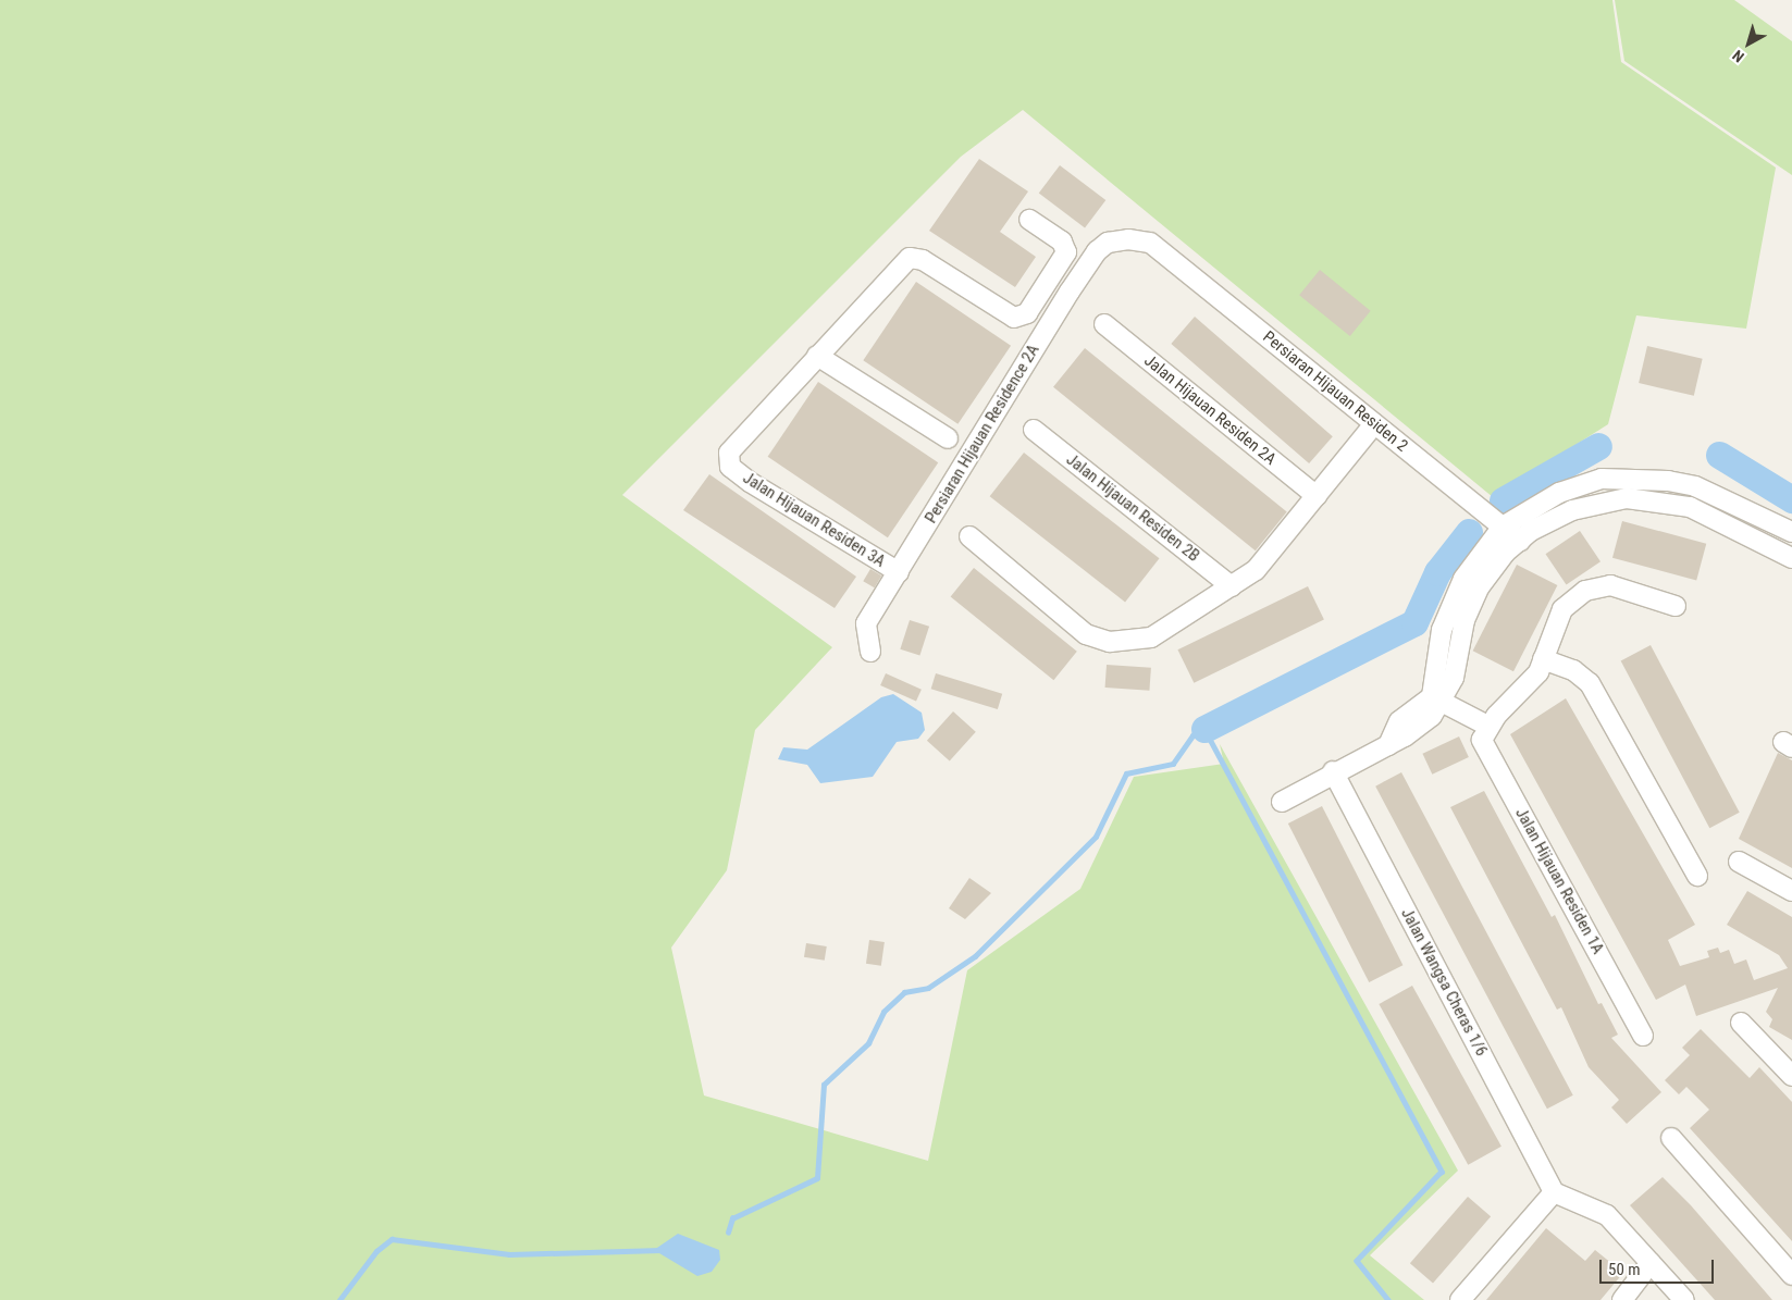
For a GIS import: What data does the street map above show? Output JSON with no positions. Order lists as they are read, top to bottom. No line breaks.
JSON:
{"streets":{"street":["Persiaran Hijauan Residen 2","Jalan Hijauan Residen 2A","Persiaran Hijauan Residence 2A","Jalan Hijauan Residen 2B","Jalan Hijauan Residen 3A","Jalan Hijauan Residen 1A","Jalan Wangsa Cheras 1/6"]},"crossings":[["Persiaran Hijauan Residen 2","Persiaran Hijauan Residence 2A"],["Persiaran Hijauan Residence 2A","Jalan Hijauan Residen 3A"]],"scale_bar":"50 m","north":"bottom left"}
